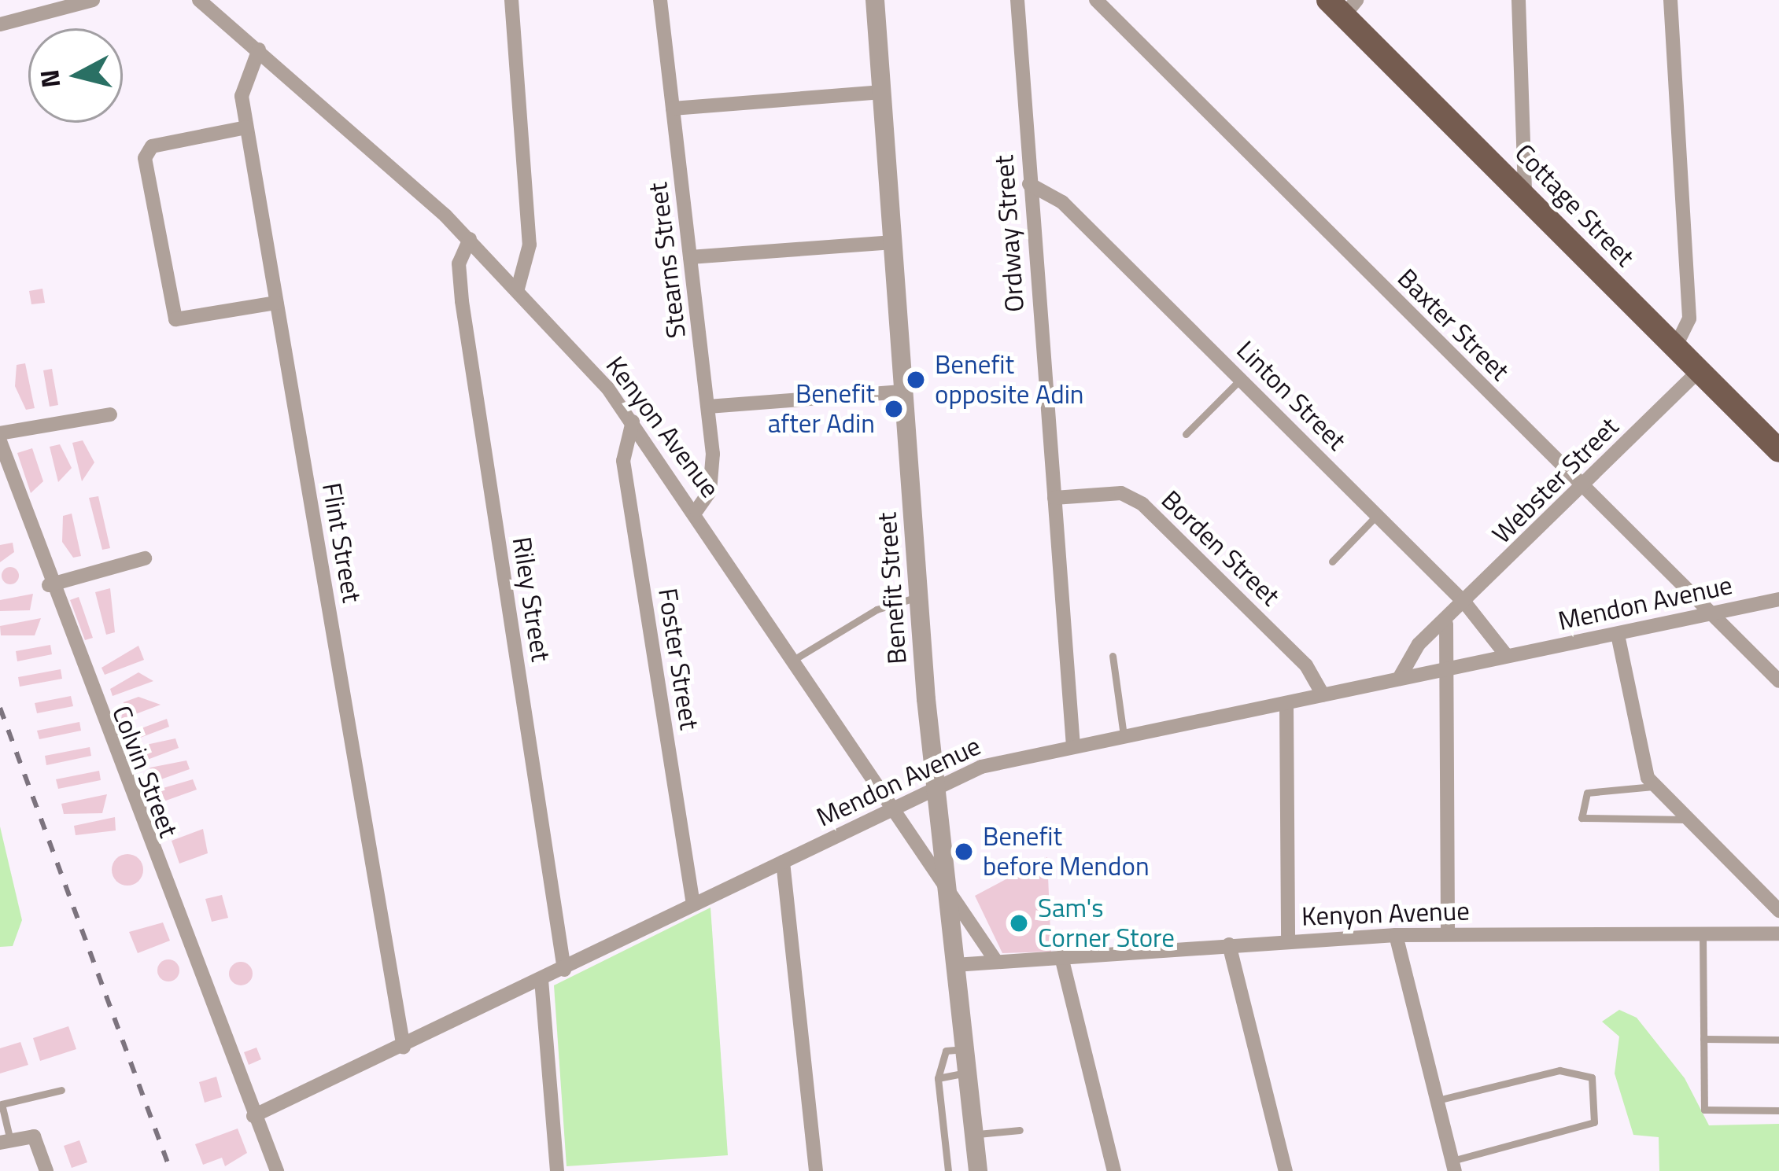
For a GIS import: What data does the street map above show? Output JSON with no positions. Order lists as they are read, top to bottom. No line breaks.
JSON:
{"streets":{"main road":["Cottage Street"],"street":["Ordway Street","Stearns Street","Baxter Street","Linton Street","Kenyon Avenue","Webster Street","Flint Street","Borden Street","Benefit Street","Riley Street","Mendon Avenue","Foster Street","Colvin Street"]},"crossings":[["Cottage Street","Webster Street"],["Ordway Street","Linton Street"],["Ordway Street","Borden Street"],["Ordway Street","Mendon Avenue"],["Stearns Street","Kenyon Avenue"],["Baxter Street","Webster Street"],["Baxter Street","Mendon Avenue"],["Linton Street","Webster Street"],["Linton Street","Mendon Avenue"],["Kenyon Avenue","Flint Street"],["Kenyon Avenue","Benefit Street"],["Kenyon Avenue","Riley Street"],["Kenyon Avenue","Mendon Avenue"],["Kenyon Avenue","Foster Street"],["Webster Street","Mendon Avenue"],["Flint Street","Mendon Avenue"],["Borden Street","Mendon Avenue"],["Benefit Street","Mendon Avenue"],["Riley Street","Mendon Avenue"],["Mendon Avenue","Foster Street"],["Mendon Avenue","Colvin Street"]],"places":["Benefit opposite Adin","Benefit after Adin","Benefit before Mendon","Sam's Corner Store"],"north":"left"}
